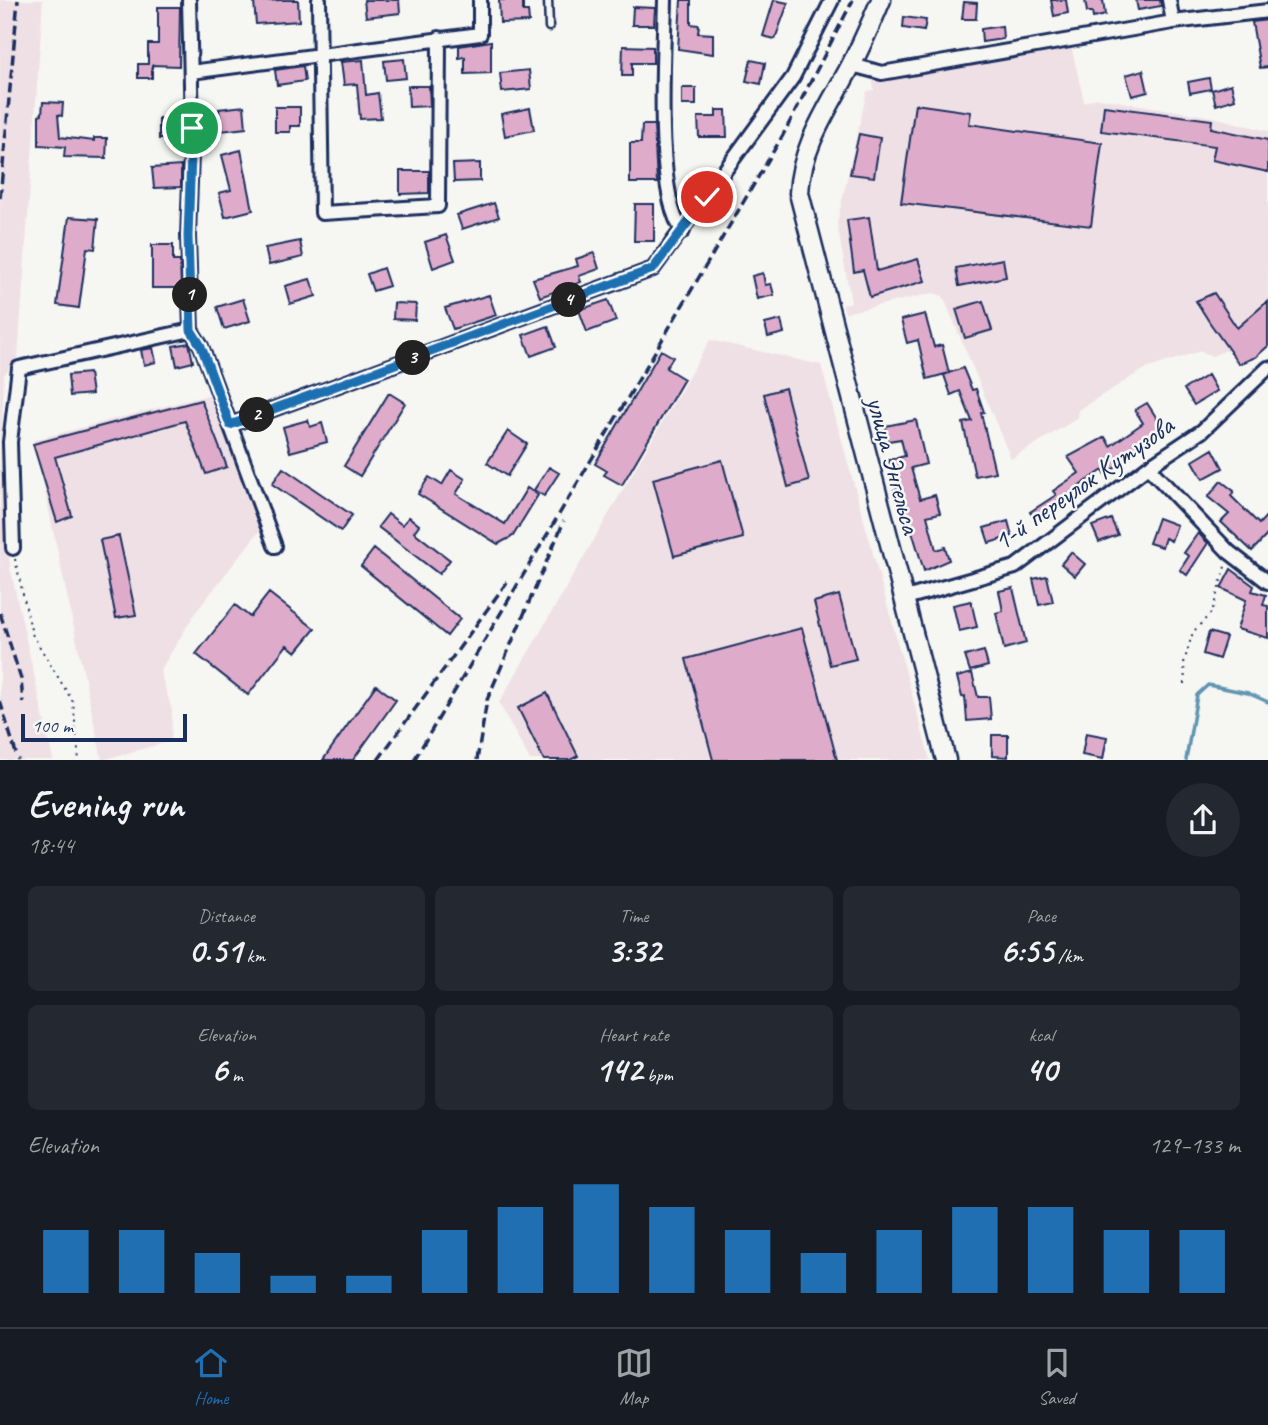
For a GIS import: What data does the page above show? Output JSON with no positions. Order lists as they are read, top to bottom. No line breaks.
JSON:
{"streets":{"street":["улица Энгельса","1-й переулок Кутузова"]},"crossings":[["улица Энгельса","1-й переулок Кутузова"]],"scale_bar":"100 m","page":{"pins":["1","4","3","2"],"scale":"100 m","heading":["Evening run","18:44"],"stats":[["Distance","0.51 km"],["Time","3:32"],["Pace","6:55 /km"],["Elevation","6 m"],["Heart rate","142 bpm"],["kcal","40"]],"chart":["Elevation","129–133 m"],"tabs":["Home","Map","Saved"]}}
